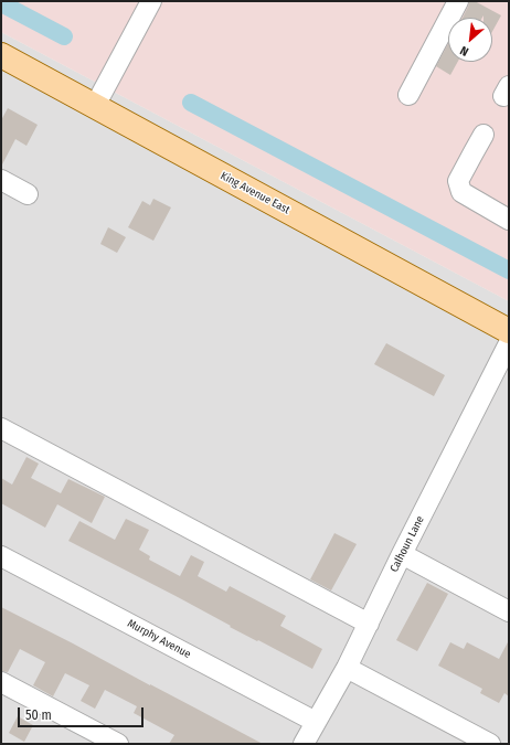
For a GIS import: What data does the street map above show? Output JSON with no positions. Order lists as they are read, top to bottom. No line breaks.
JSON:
{"streets":{"main road":["King Avenue East"],"street":["Calhoun Lane","Murphy Avenue"]},"crossings":[["Calhoun Lane","Murphy Avenue"]],"scale_bar":"50 m","north":"bottom left"}
